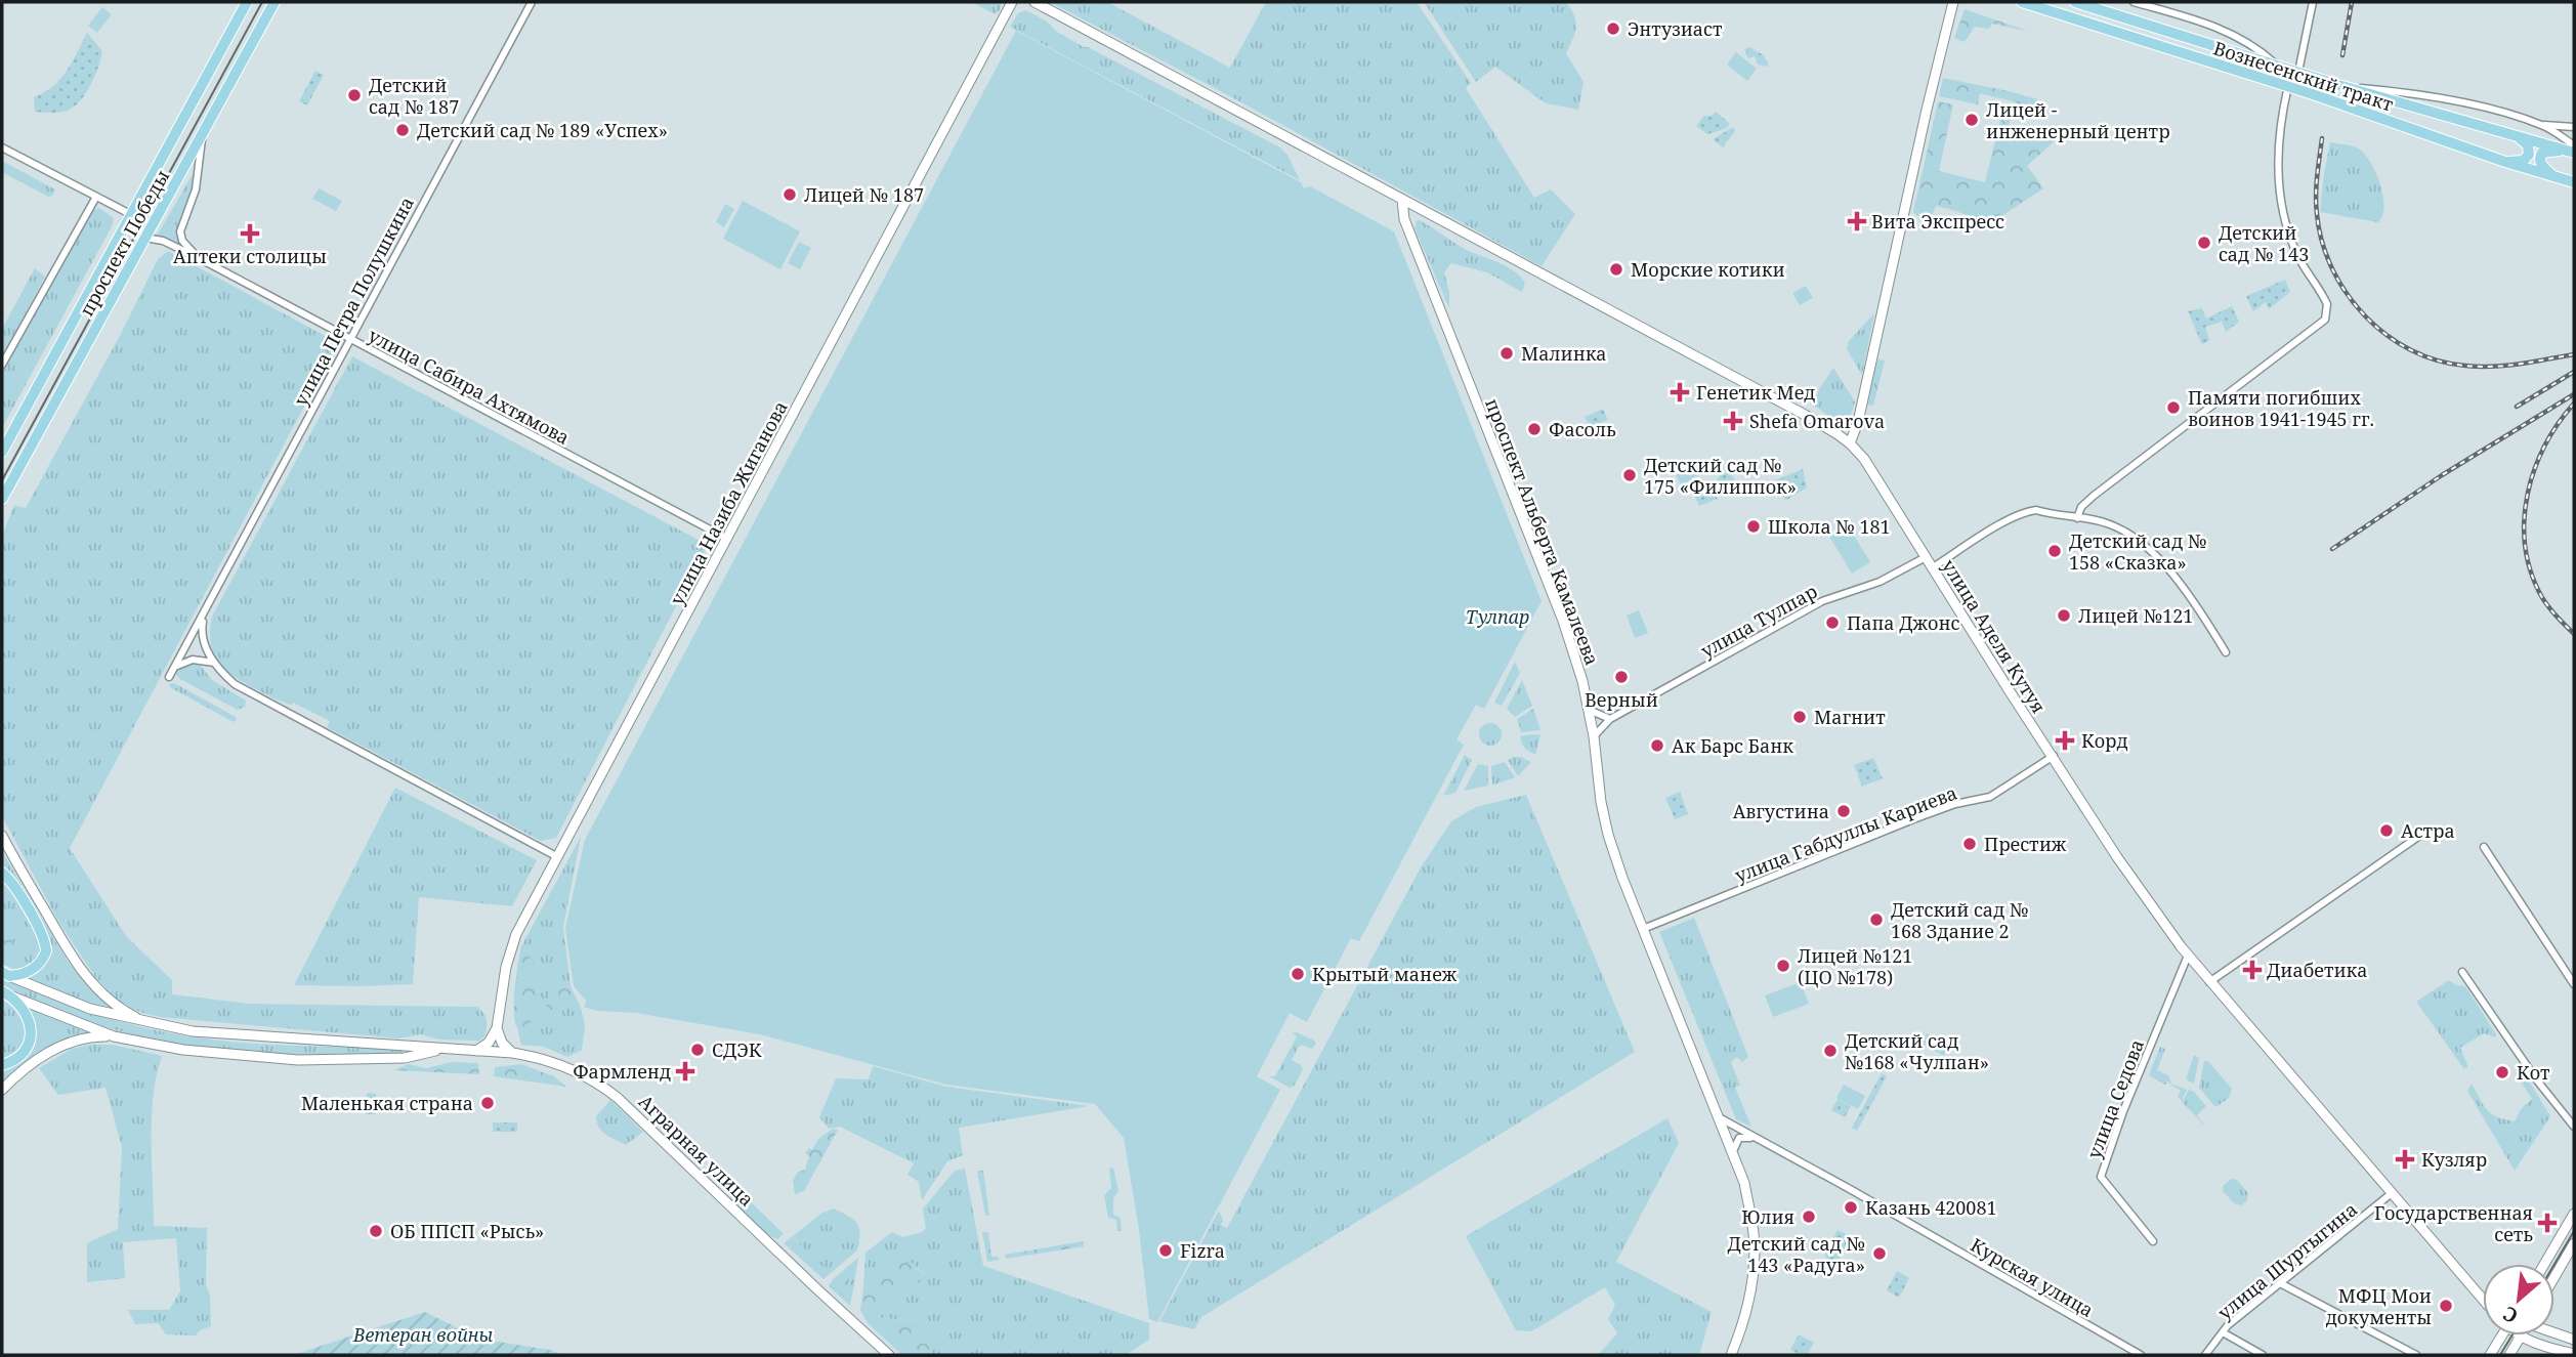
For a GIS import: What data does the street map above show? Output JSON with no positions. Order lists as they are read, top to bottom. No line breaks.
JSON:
{"streets":{"main road":["Вознесенский тракт","проспект Победы","улица Назиба Жиганова","проспект Альберта Камалеева","улица Аделя Кутуя","Аграрная улица"],"street":["улица Петра Полушкина","улица Сабира Ахтямова","улица Тулпар","улица Габдуллы Кариева","улица Седова","улица Шуртыгина","Курская улица"]},"crossings":[["проспект Победы","улица Сабира Ахтямова"],["улица Петра Полушкина","улица Сабира Ахтямова"],["улица Сабира Ахтямова","улица Назиба Жиганова"],["проспект Альберта Камалеева","улица Тулпар"],["проспект Альберта Камалеева","улица Габдуллы Кариева"],["проспект Альберта Камалеева","Курская улица"],["улица Тулпар","улица Аделя Кутуя"],["улица Аделя Кутуя","улица Габдуллы Кариева"],["улица Аделя Кутуя","улица Седова"],["улица Аделя Кутуя","улица Шуртыгина"]],"parks":["Тулпар","Ветеран войны"],"places":{"other":["Энтузиаст","Детский сад № 187","Лицей - инженерный центр","Детский сад № 189 «Успех»","Лицей № 187","Детский сад № 143","Морские котики","Малинка","Памяти погибших воинов 1941-1945 гг.","Фасоль","Детский сад № 175 «Филиппок»","Школа № 181","Детский сад № 158 «Сказка»","Лицей №121","Папа Джонс","Верный","Магнит","Ак Барс Банк","Августина","Астра","Престиж","Детский сад № 168 Здание 2","Лицей №121 (ЦО №178)","Крытый манеж","СДЭК","Детский сад №168 «Чулпан»","Кот","Маленькая страна","Казань 420081","Юлия","ОБ ППСП «Рысь»","Fizra","Детский сад № 143 «Радуга»","МФЦ Мои документы"],"health":["Вита Экспресс","Аптеки столицы","Генетик Мед","Shefa Omarova","Корд","Диабетика","Фармленд","Кузляр","Государственная сеть"]},"north":"bottom left"}
